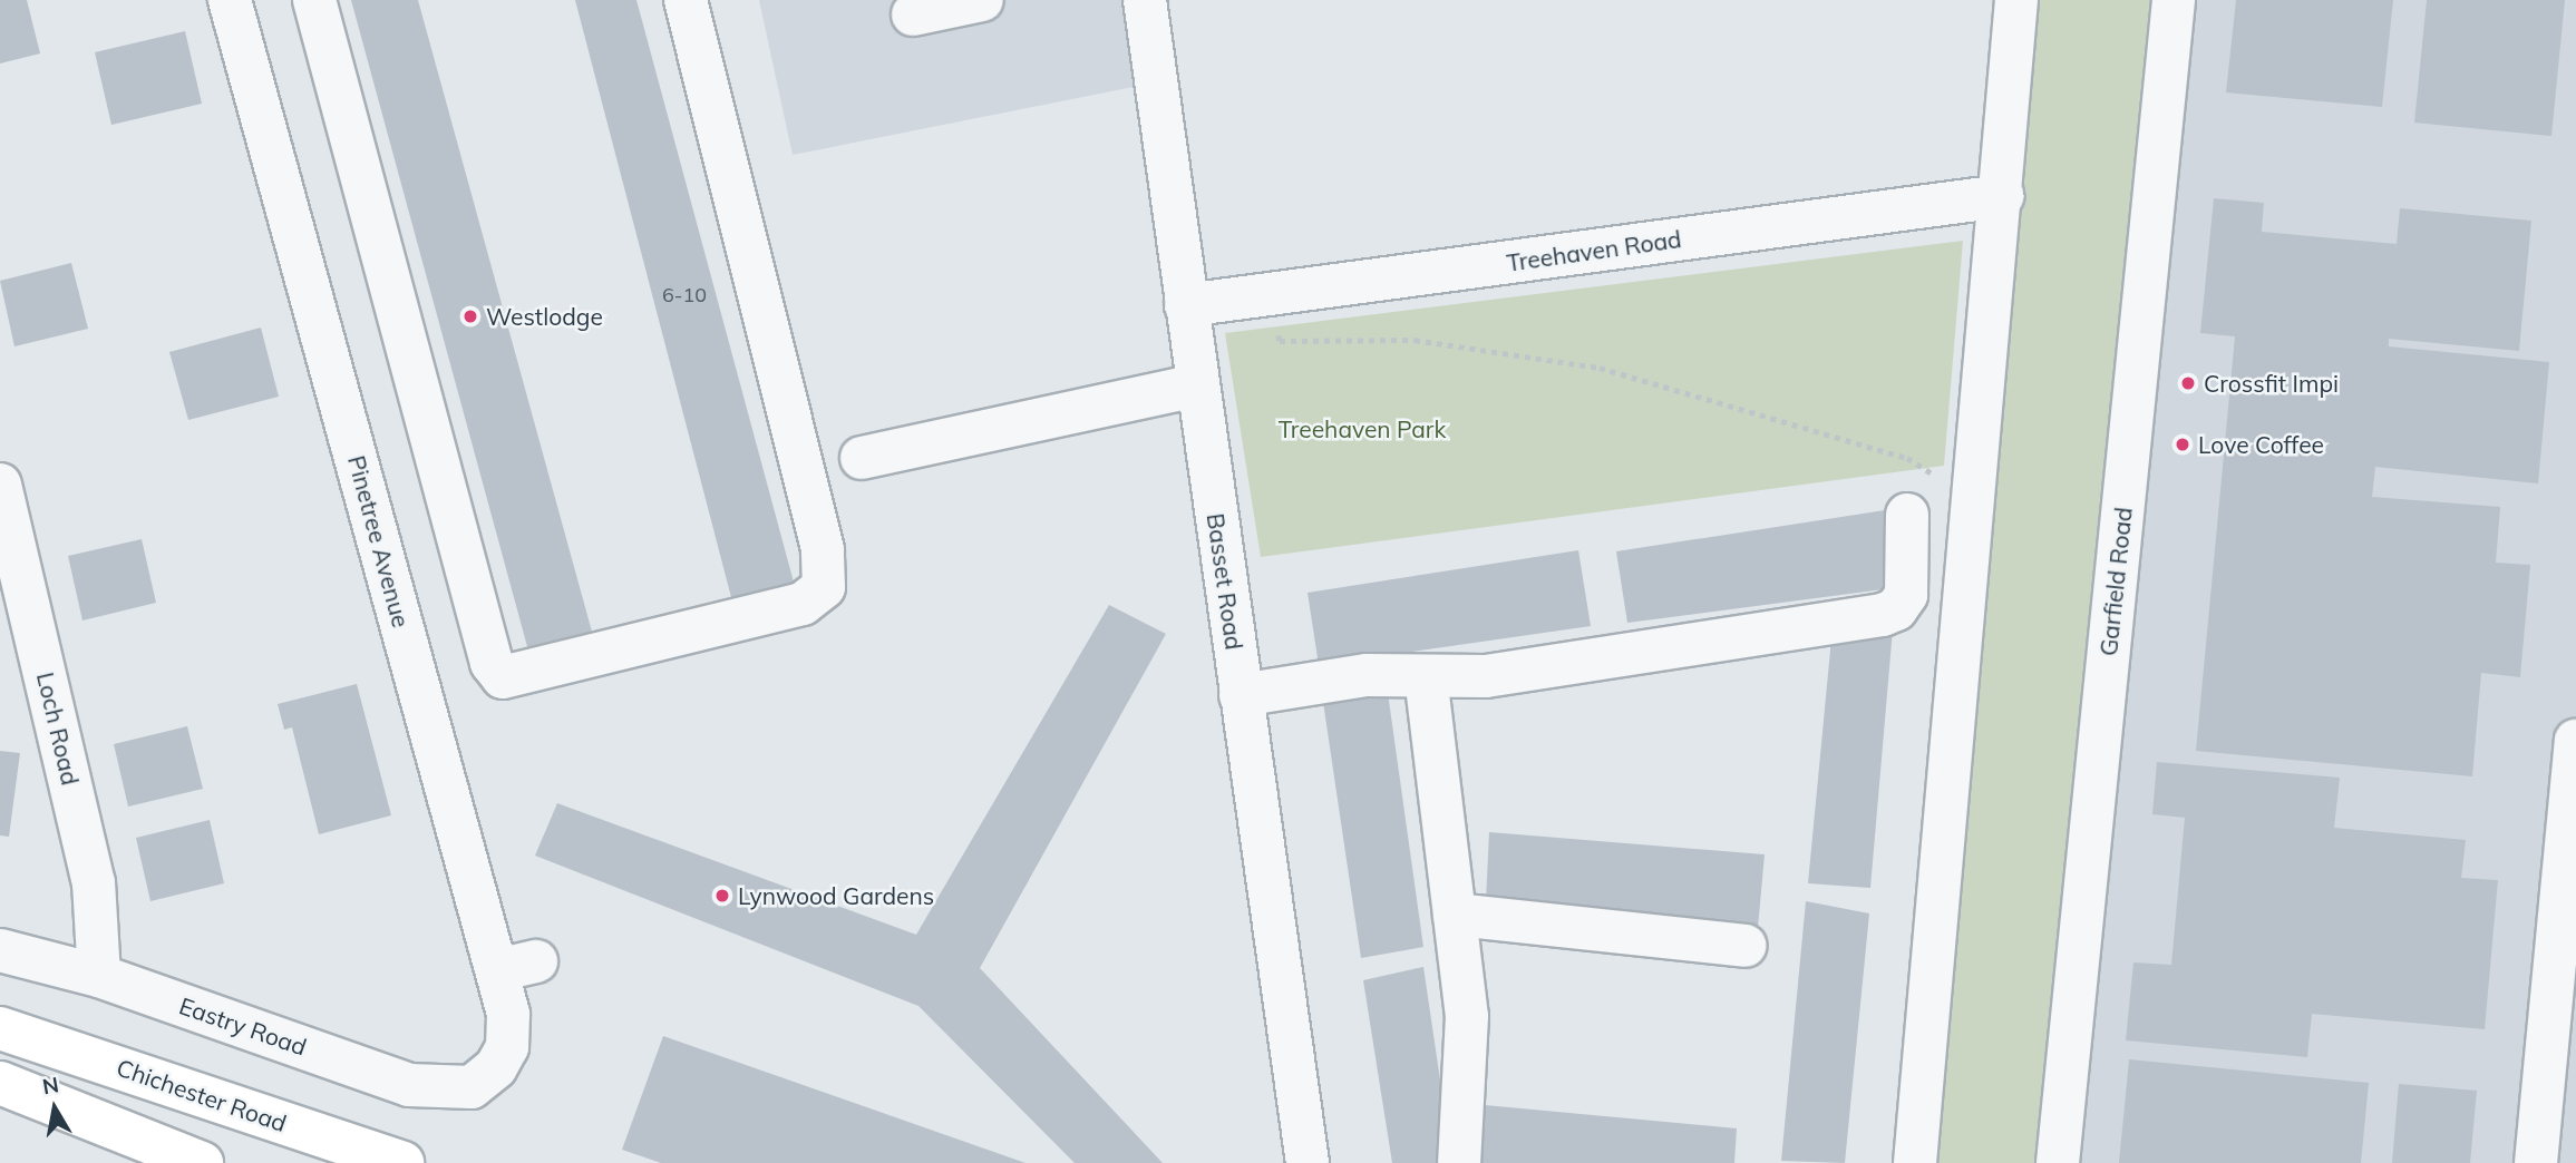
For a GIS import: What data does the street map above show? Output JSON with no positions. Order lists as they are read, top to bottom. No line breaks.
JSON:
{"streets":{"main road":["Chichester Road"],"street":["Treehaven Road","Pinetree Avenue","Basset Road","Garfield Road","Loch Road","Eastry Road"]},"crossings":[["Treehaven Road","Basset Road"],["Pinetree Avenue","Eastry Road"],["Loch Road","Eastry Road"]],"parks":["Treehaven Park"],"places":["Westlodge","Crossfit Impi","Love Coffee","Lynwood Gardens"],"house_numbers":["6-10"],"north":"top"}
